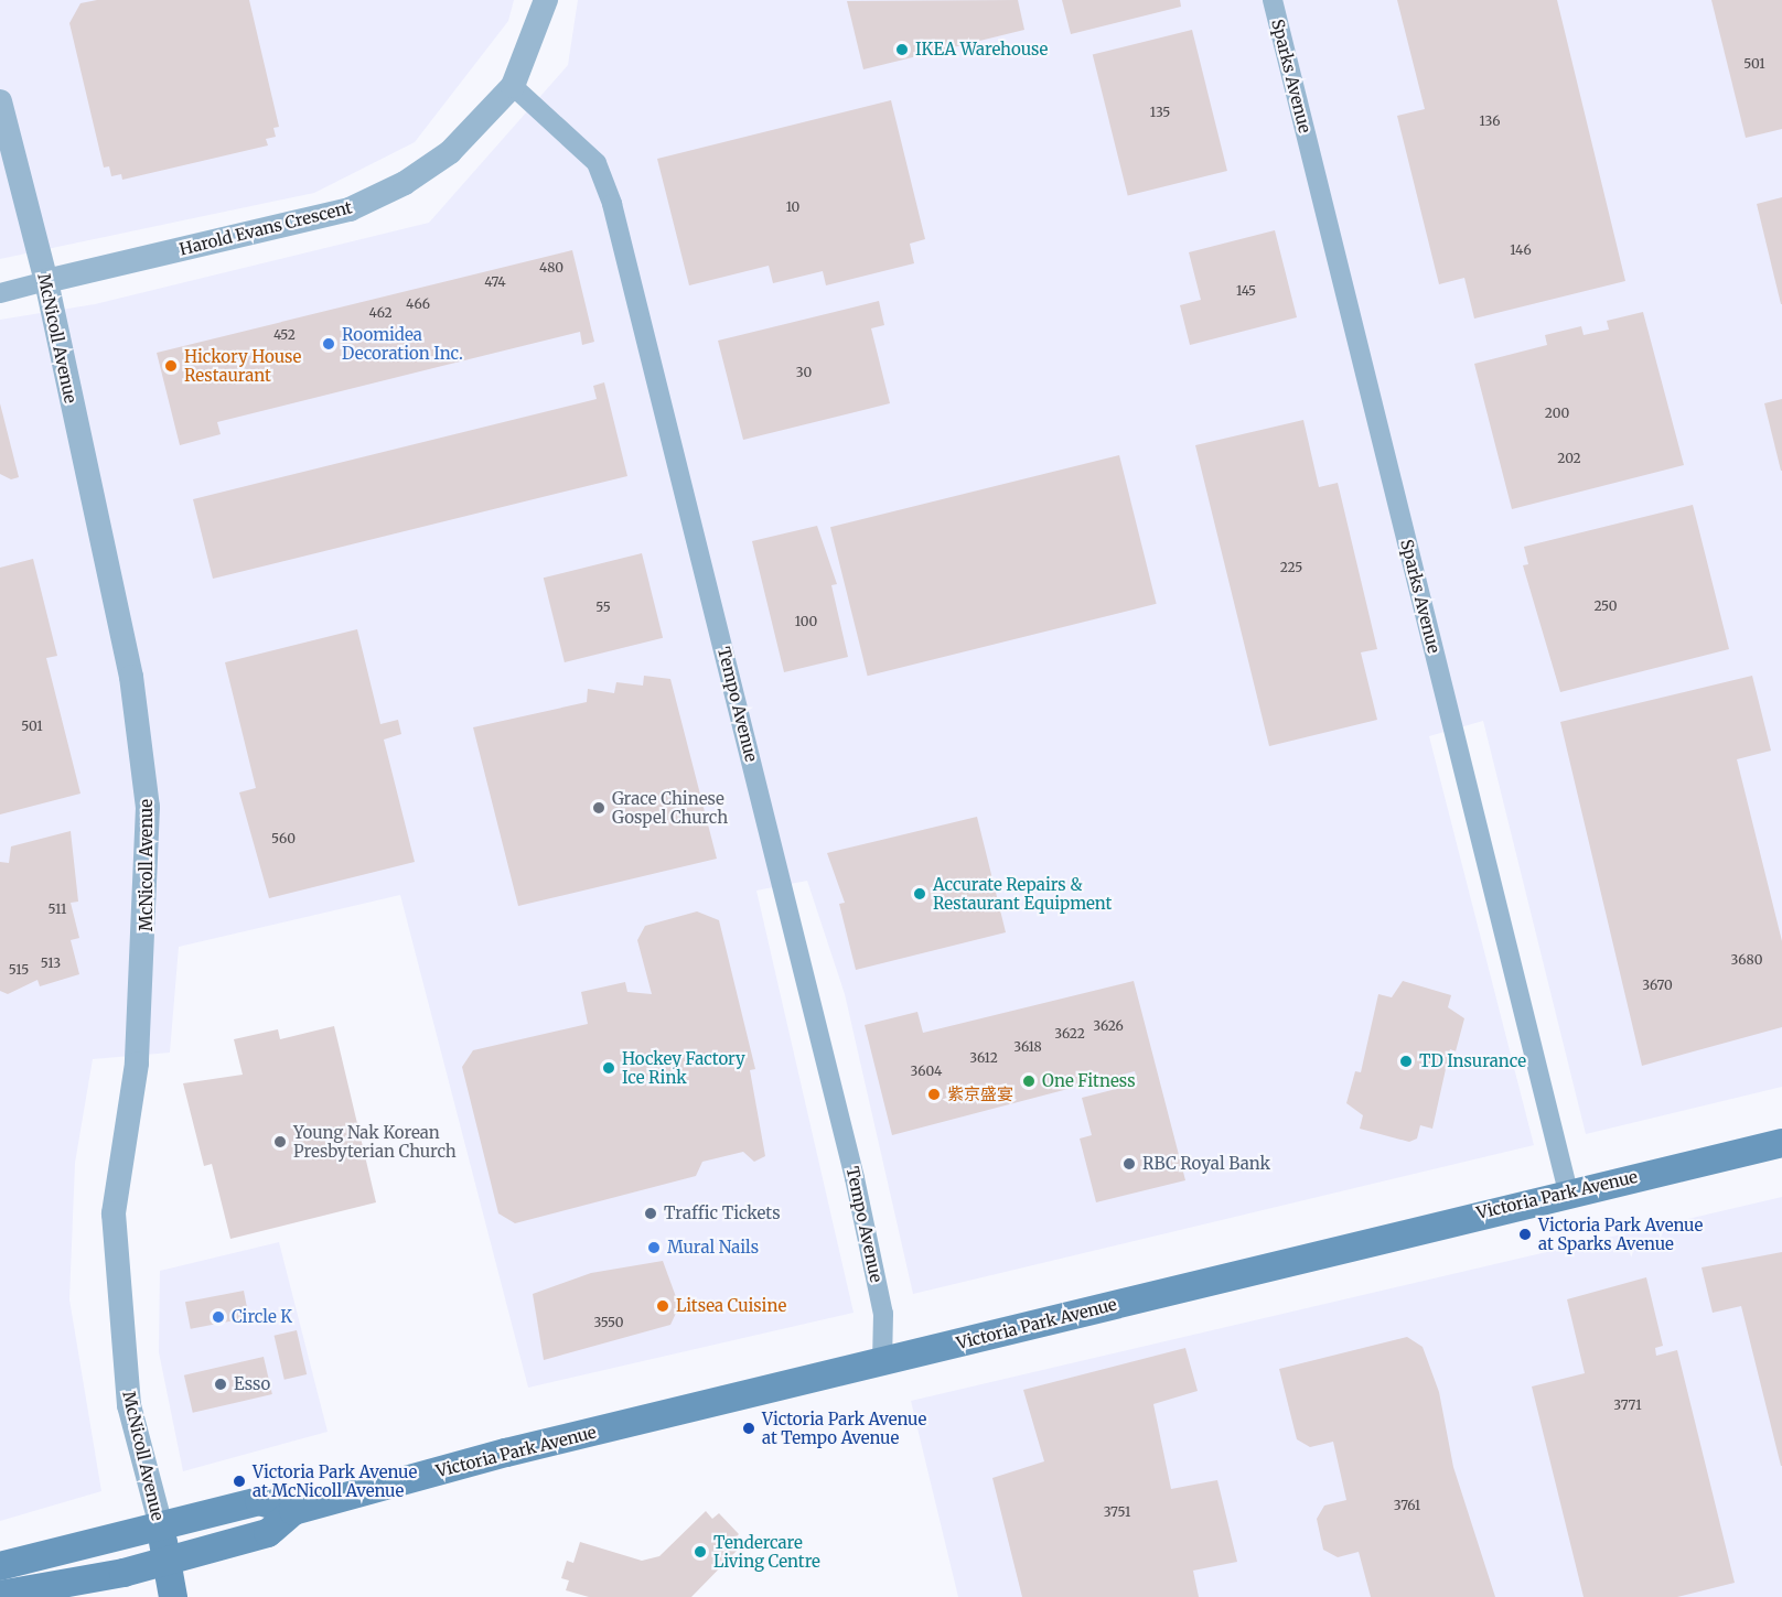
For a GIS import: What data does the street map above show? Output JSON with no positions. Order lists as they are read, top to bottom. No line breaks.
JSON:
{"streets":{"main road":["McNicoll Avenue","Victoria Park Avenue"],"street":["Sparks Avenue","Harold Evans Crescent","Tempo Avenue"]},"crossings":[["Sparks Avenue","Victoria Park Avenue"],["Harold Evans Crescent","McNicoll Avenue"],["Harold Evans Crescent","Tempo Avenue"],["McNicoll Avenue","Victoria Park Avenue"],["Tempo Avenue","Victoria Park Avenue"]],"places":["IKEA Warehouse","Roomidea Decoration Inc.","Hickory House Restaurant","Grace Chinese Gospel Church","Accurate Repairs & Restaurant Equipment","TD Insurance","Hockey Factory Ice Rink","One Fitness","紫京盛宴","Young Nak Korean Presbyterian Church","RBC Royal Bank","Traffic Tickets","Victoria Park Avenue at Sparks Avenue","Mural Nails","Litsea Cuisine","Circle K","Esso","Victoria Park Avenue at Tempo Avenue","Victoria Park Avenue at McNicoll Avenue","Tendercare Living Centre"],"house_numbers":["501","135","136","10","146","480","474","145","466","462","452","30","200","202","225","250","55","100","501","560","511","3680","513","515","3670","3626","3622","3618","3612","3604","3550","3771","3761","3751"]}
